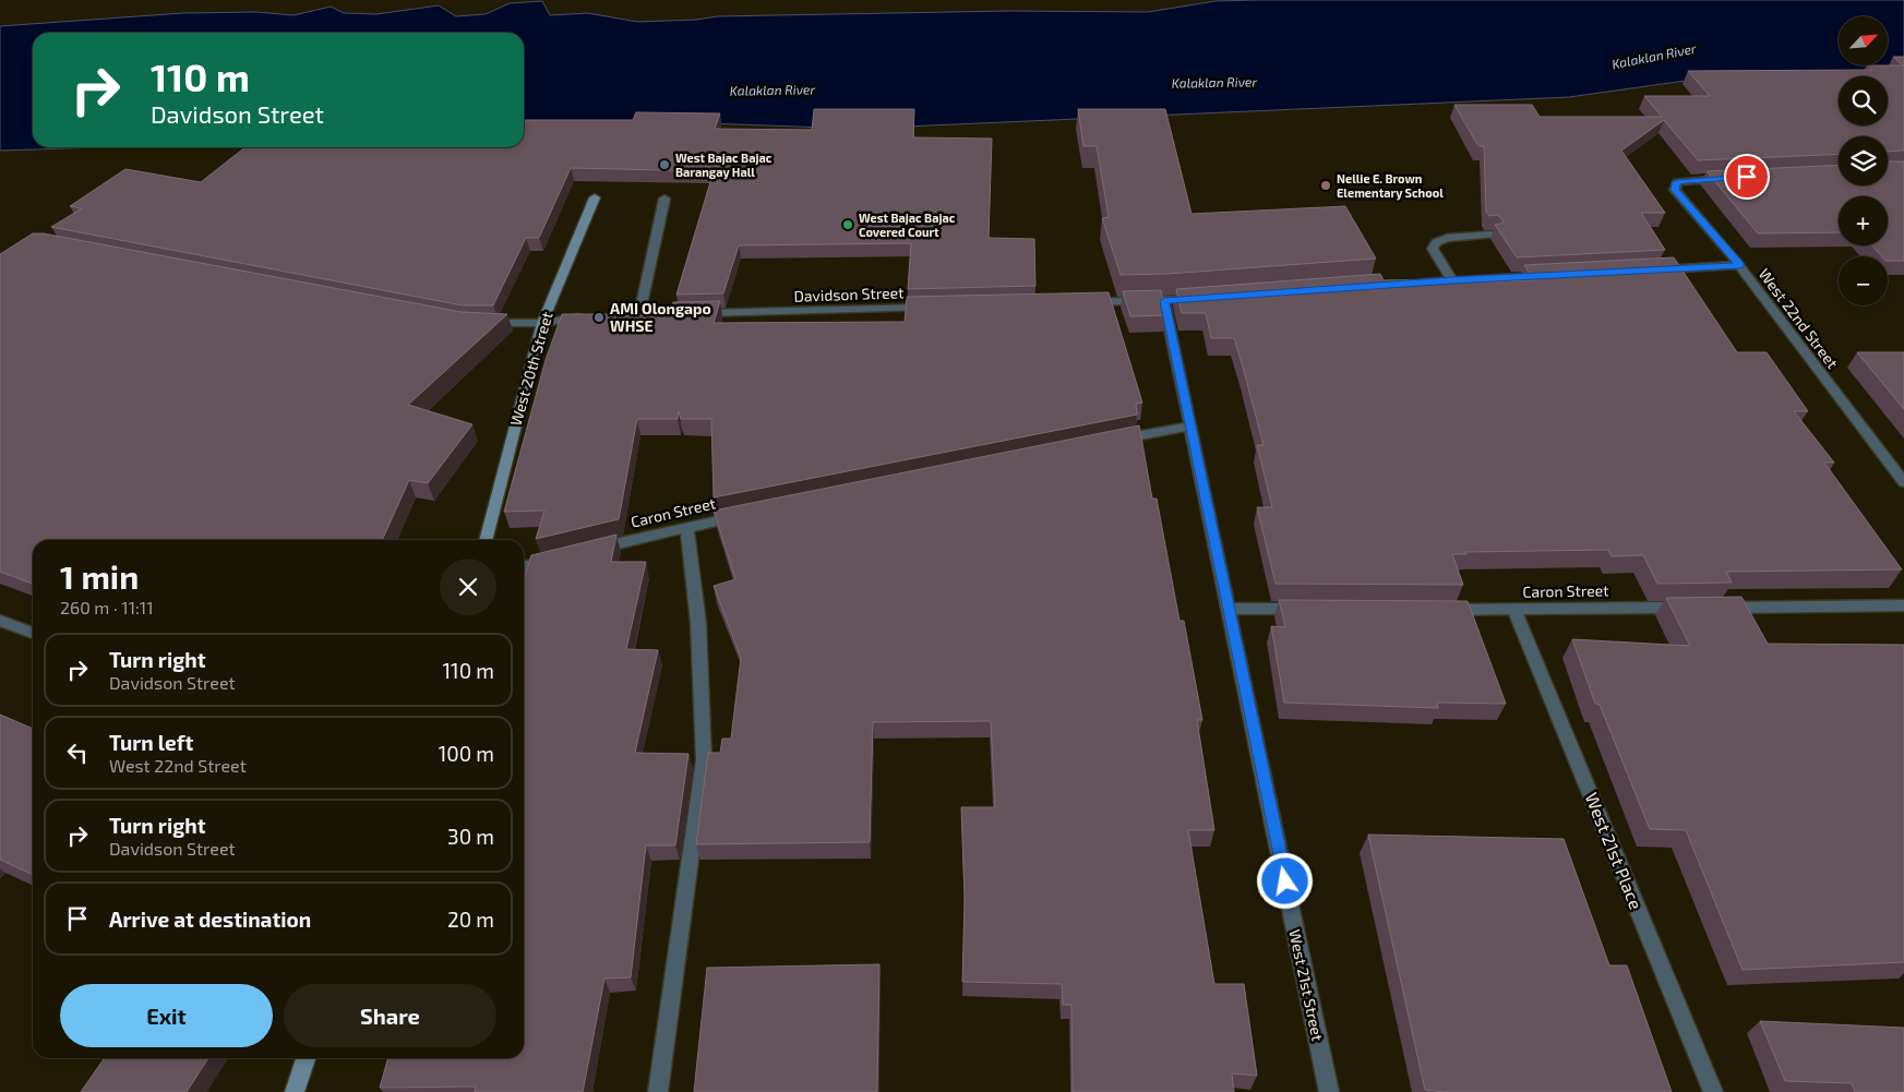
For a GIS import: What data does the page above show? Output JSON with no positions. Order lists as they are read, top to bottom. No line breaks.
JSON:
{"streets":{"street":["Davidson Street","West 22nd Street","West 20th Street","Caron Street","West 21st Place","West 21st Street"]},"crossings":[["Caron Street","West 21st Place"]],"water":["Kalaklan River"],"places":["West Bajac Bajac Barangay Hall","Nellie E. Brown Elementary School","West Bajac Bajac Covered Court","AMI Olongapo WHSE"],"north":"top right","page":{"map_buttons":["+","−"],"turn":["110 m","Davidson Street"],"heading":["1 min","260 m · 11:11"],"list":[{"name":"Turn right","note":"Davidson Street","value":"110 m"},{"name":"Turn left","note":"West 22nd Street","value":"100 m"},{"name":"Turn right","note":"Davidson Street","value":"30 m"},{"name":"Arrive at destination","value":"20 m"}],"buttons":["Exit","Share"]}}
